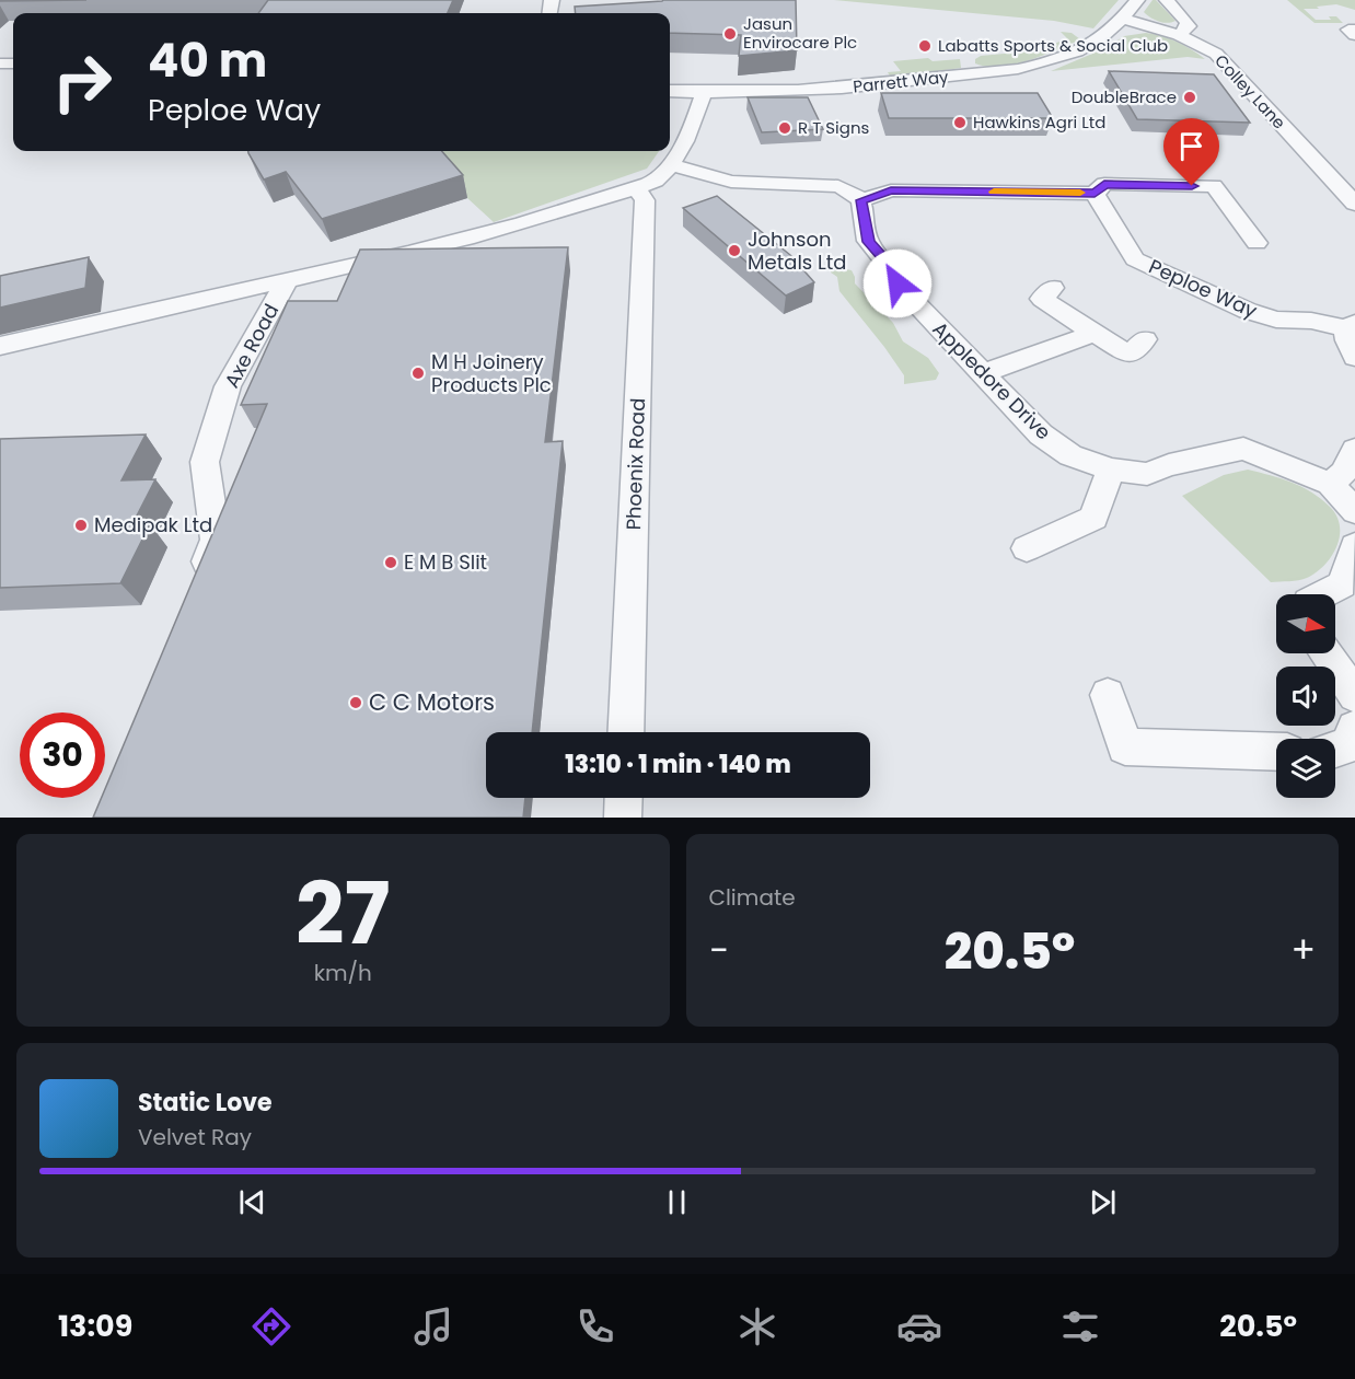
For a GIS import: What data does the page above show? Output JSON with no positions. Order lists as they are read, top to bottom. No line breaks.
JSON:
{"streets":{"street":["Parrett Way","Colley Lane","Peploe Way","Axe Road","Appledore Drive","Phoenix Road"]},"crossings":[["Parrett Way","Colley Lane"],["Parrett Way","Axe Road"],["Axe Road","Phoenix Road"]],"places":["Jasun Envirocare Plc","Labatts Sports & Social Club","DoubleBrace","Hawkins Agri Ltd","R T Signs","Johnson Metals Ltd","M H Joinery Products Plc","Medipak Ltd","E M B Slit","C C Motors"],"north":"right","page":{"turn":["40 m","Peploe Way"],"limit":"30","trip":"13:10 · 1 min · 140 m","tile":[["27","km/h"],"Climate"],"heat":["−","20.5°","+"],"song":["Static Love","Velvet Ray"],"tabs":["13:09","20.5°"]}}
